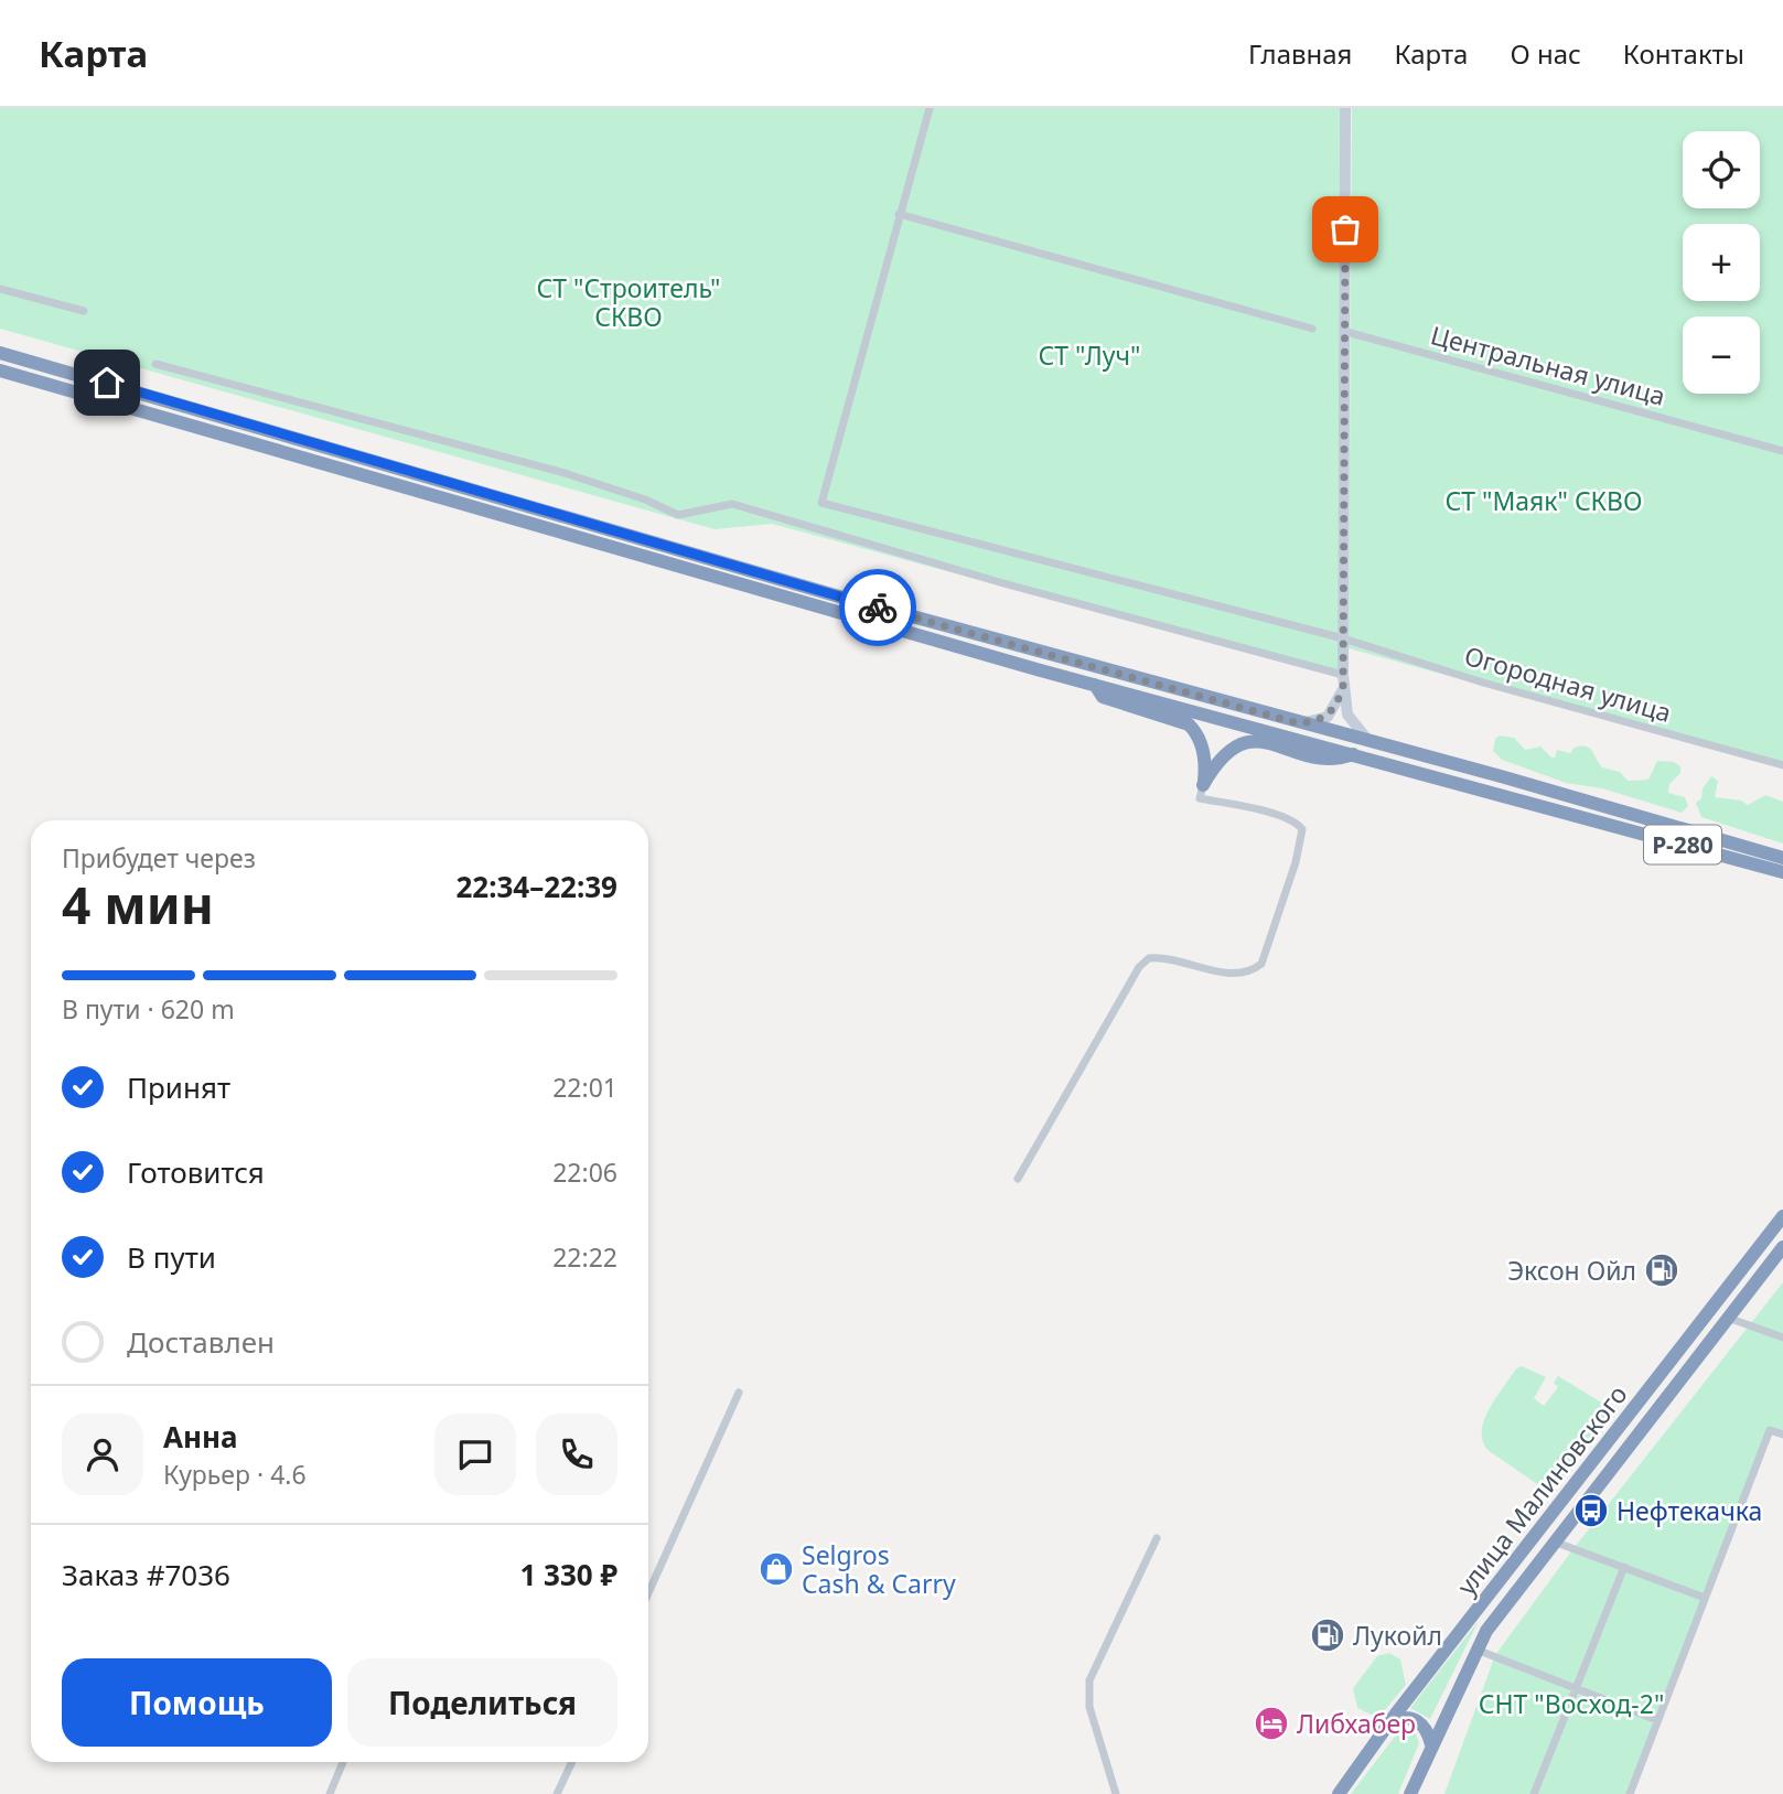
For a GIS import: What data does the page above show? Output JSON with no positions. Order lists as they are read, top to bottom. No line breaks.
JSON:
{"streets":{"highway":["Р-280","улица Малиновского"],"street":["Центральная улица","Огородная улица"]},"parks":["СТ \"Строитель\" СКВО","СТ \"Луч\"","СТ \"Маяк\" СКВО","СНТ \"Восход-2\""],"places":{"fuel station":["Эксон Ойл","Лукойл"],"bus stop":["Нефтекачка"],"shop":["Selgros Cash & Carry"],"hotel":["Либхабер"]},"page":{"header":"Карта","nav":["Главная","Карта","О нас","Контакты"],"map_buttons":["+","−"],"heading":["4 мин","Прибудет через","22:34–22:39"],"panel":["Анна","Курьер · 4.6","Заказ #7036","1 330 ₽"],"bar":"В пути · 620 m","list":[["Принят","22:01"],["Готовится","22:06"],["В пути","22:22"],"Доставлен"],"buttons":["Помощь","Поделиться"]}}
